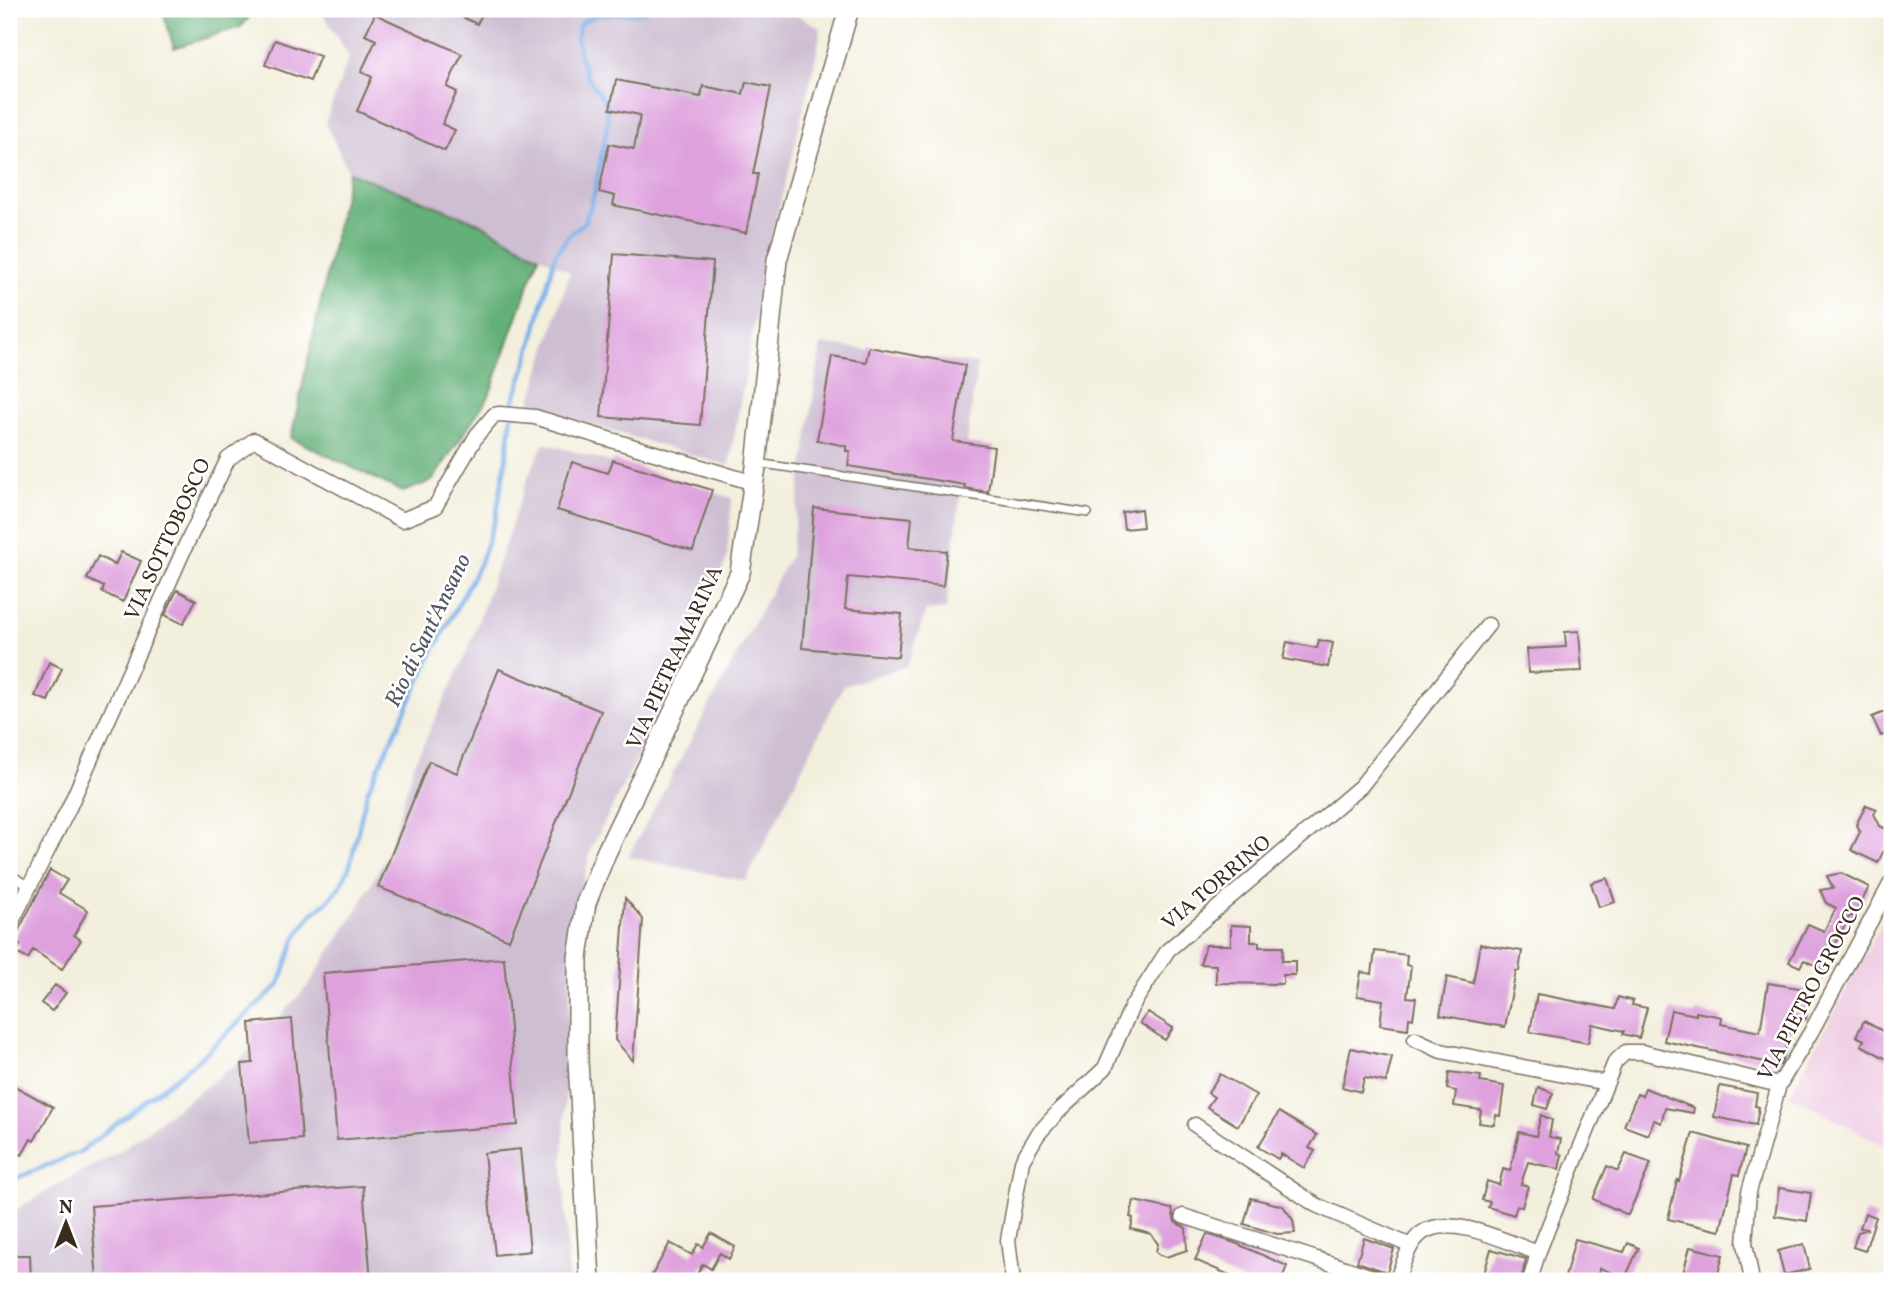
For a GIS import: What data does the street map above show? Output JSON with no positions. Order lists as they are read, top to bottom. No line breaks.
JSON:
{"streets":{"main road":["VIA PIETRAMARINA"],"street":["VIA SOTTOBOSCO","VIA TORRINO","VIA PIETRO GROCCO"]},"crossings":[["VIA SOTTOBOSCO","VIA PIETRAMARINA"]],"water":["Rio di Sant'Ansano"],"north":"top"}
